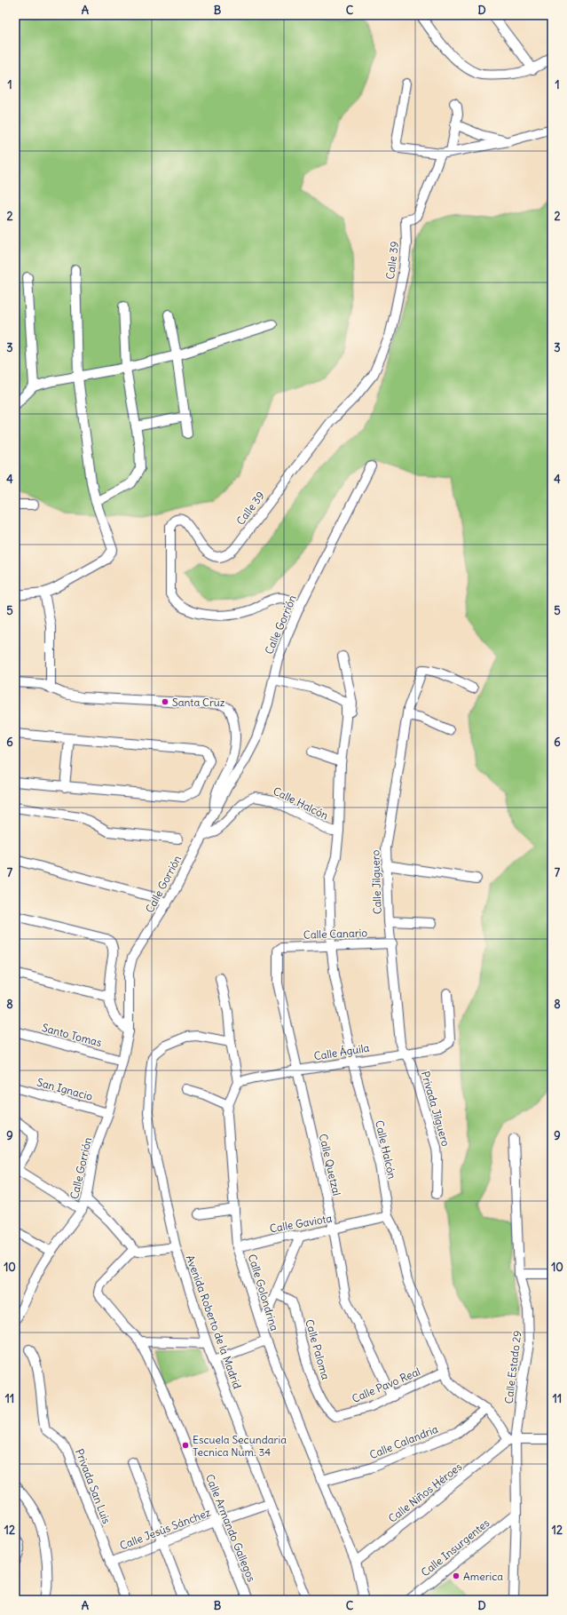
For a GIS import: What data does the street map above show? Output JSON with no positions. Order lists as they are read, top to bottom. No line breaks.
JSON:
{"streets":{"street":["Calle 39","Calle Gorrión","Calle Halcón","Calle Jilguero","Calle Canario","Santo Tomas","Calle Águila","San Ignacio","Privada Jilguero","Calle Quetzal","Calle Gaviota","Calle Golondrina","Avenida Roberto de la Madrid","Calle Paloma","Calle Estado 29","Calle Pavo Real","Calle Calandria","Privada San Luis","Calle Niños Héroes","Calle Armando Gallegos","Calle Jesús Sánchez","Calle Insurgentes"]},"crossings":[["Calle 39","Calle Gorrión"],["Calle Gorrión","Calle Halcón"],["Calle Gorrión","Santo Tomas"],["Calle Gorrión","San Ignacio"],["Calle Halcón","Calle Canario"],["Calle Halcón","Calle Águila"],["Calle Halcón","Calle Gaviota"],["Calle Halcón","Calle Estado 29"],["Calle Halcón","Calle Pavo Real"],["Calle Halcón","Calle Calandria"],["Calle Halcón","Calle Niños Héroes"],["Calle Jilguero","Calle Canario"],["Calle Jilguero","Calle Águila"],["Calle Jilguero","Privada Jilguero"],["Calle Canario","Calle Quetzal"],["Calle Águila","Privada Jilguero"],["Calle Águila","Calle Quetzal"],["Calle Águila","Calle Golondrina"],["Calle Quetzal","Calle Gaviota"],["Calle Quetzal","Calle Pavo Real"],["Calle Gaviota","Calle Golondrina"],["Calle Golondrina","Calle Calandria"],["Calle Golondrina","Calle Niños Héroes"],["Avenida Roberto de la Madrid","Calle Jesús Sánchez"],["Calle Paloma","Calle Pavo Real"],["Calle Estado 29","Calle Niños Héroes"],["Calle Estado 29","Calle Insurgentes"],["Privada San Luis","Calle Jesús Sánchez"],["Calle Armando Gallegos","Calle Jesús Sánchez"]],"places":["Santa Cruz","Escuela Secundaria Tecnica Num. 34","America"],"grid":{"columns":["A","B","C","D"],"rows":["1","2","3","4","5","6","7","8","9","10","11","12"]}}
